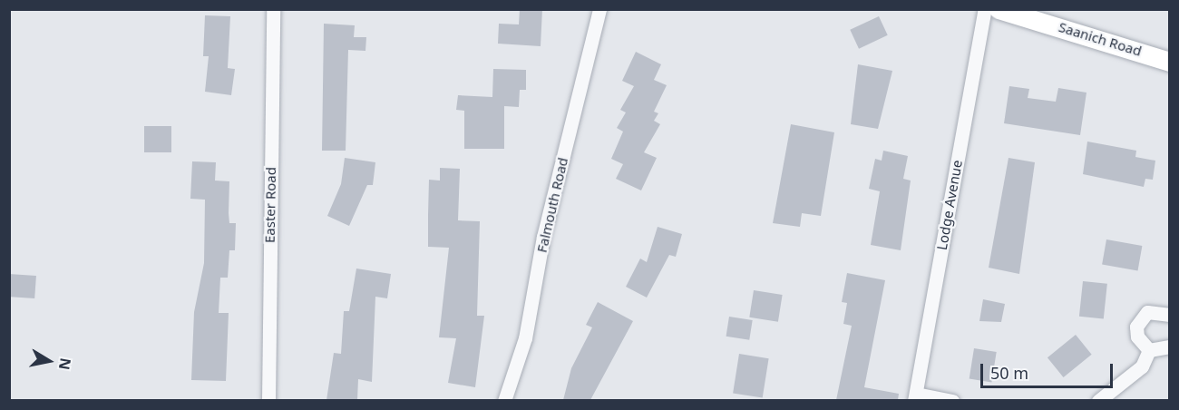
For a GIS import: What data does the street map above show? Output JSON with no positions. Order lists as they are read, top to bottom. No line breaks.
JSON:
{"streets":{"main road":["Saanich Road"],"street":["Easter Road","Falmouth Road","Lodge Avenue"]},"scale_bar":"50 m","north":"right"}
